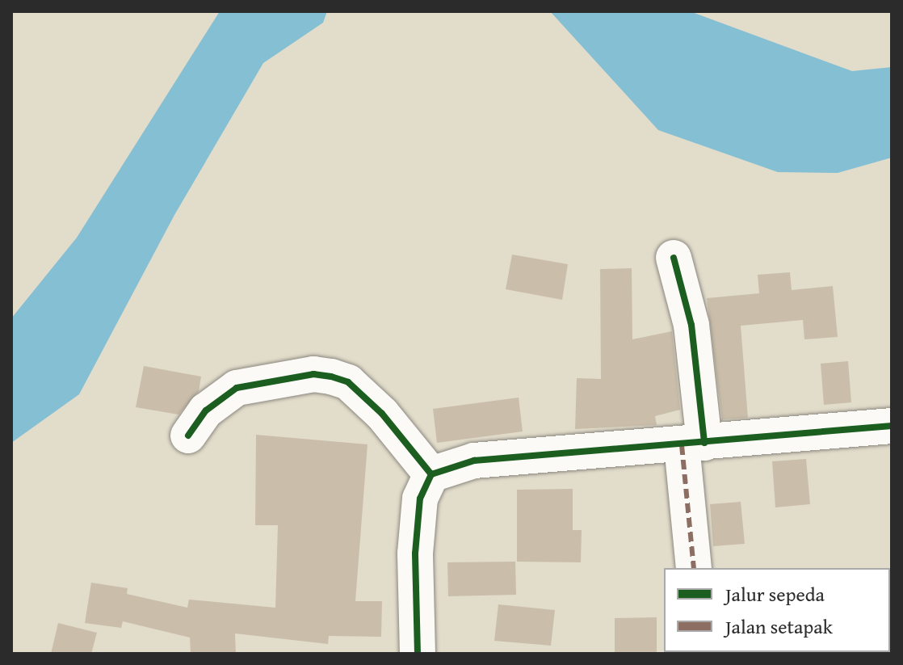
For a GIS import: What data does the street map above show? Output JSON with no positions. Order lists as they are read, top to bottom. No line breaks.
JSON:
{"legend":["Jalur sepeda","Jalan setapak"]}
